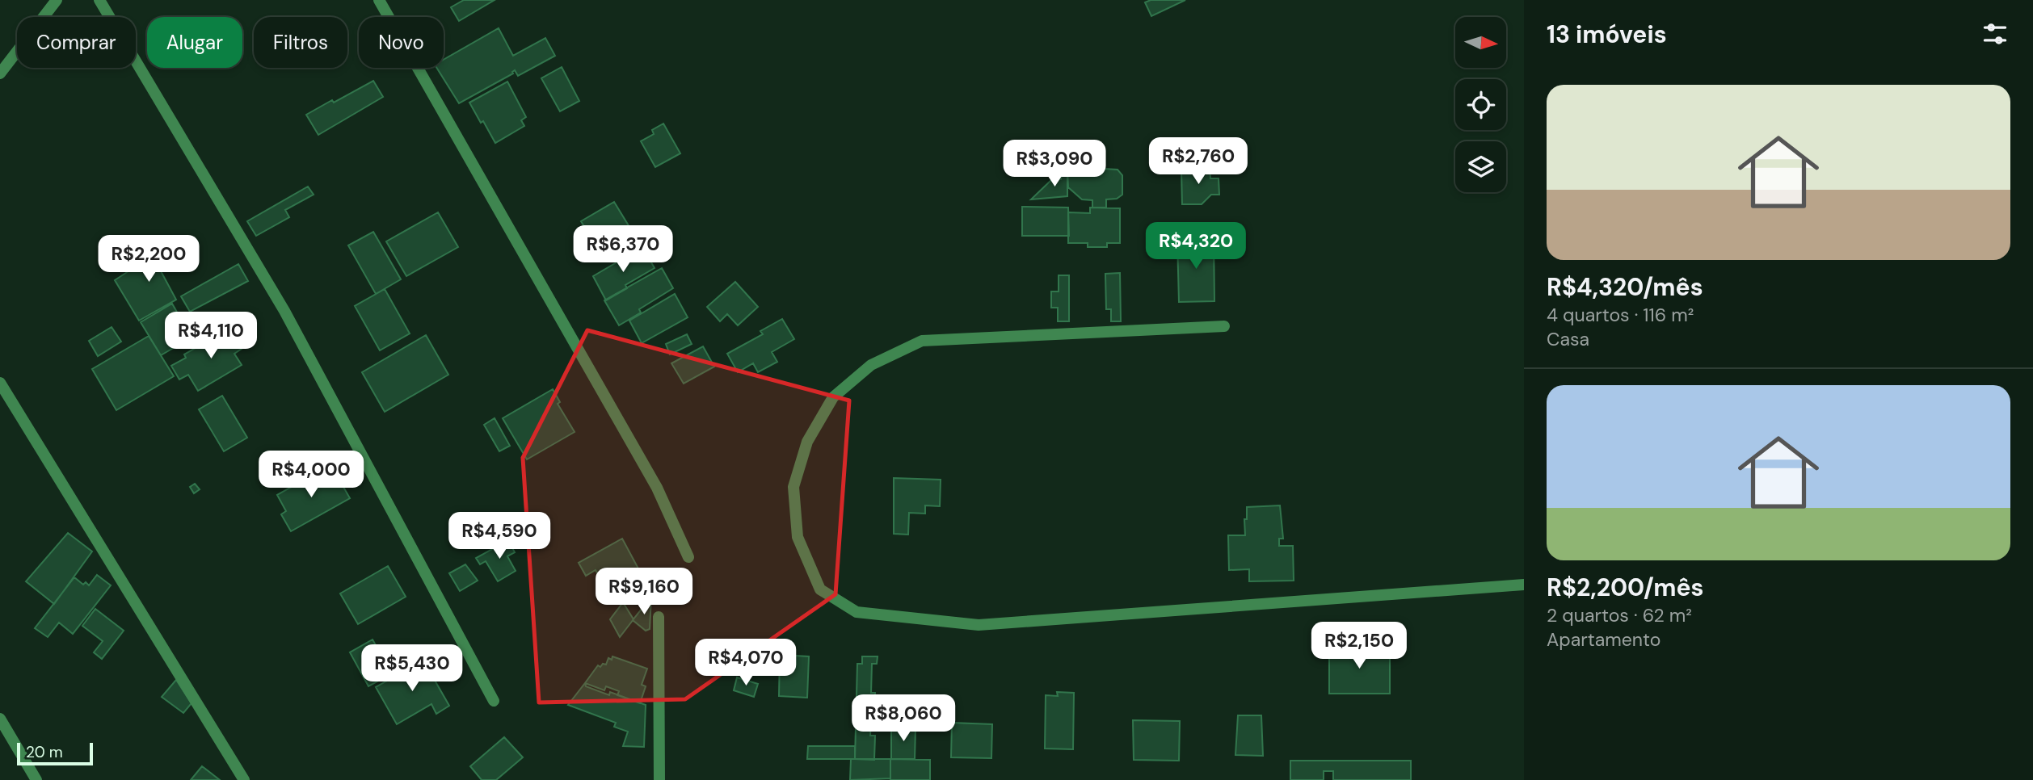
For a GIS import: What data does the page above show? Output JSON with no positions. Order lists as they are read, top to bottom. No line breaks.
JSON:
{"scale_bar":"20 m","north":"right","page":{"heading":"13 imóveis","chip":["Comprar","Alugar","Filtros","Novo"],"list":[{"name":"R$4,320/mês","note":"4 quartos · 116 m² · Casa"},{"name":"R$2,200/mês","note":"2 quartos · 62 m² · Apartamento"}],"price":["R$2,760","R$3,090","R$4,320","R$6,370","R$2,200","R$4,110","R$4,000","R$4,590","R$9,160","R$2,150","R$4,070","R$5,430","R$8,060"],"scale":"20 m"}}
